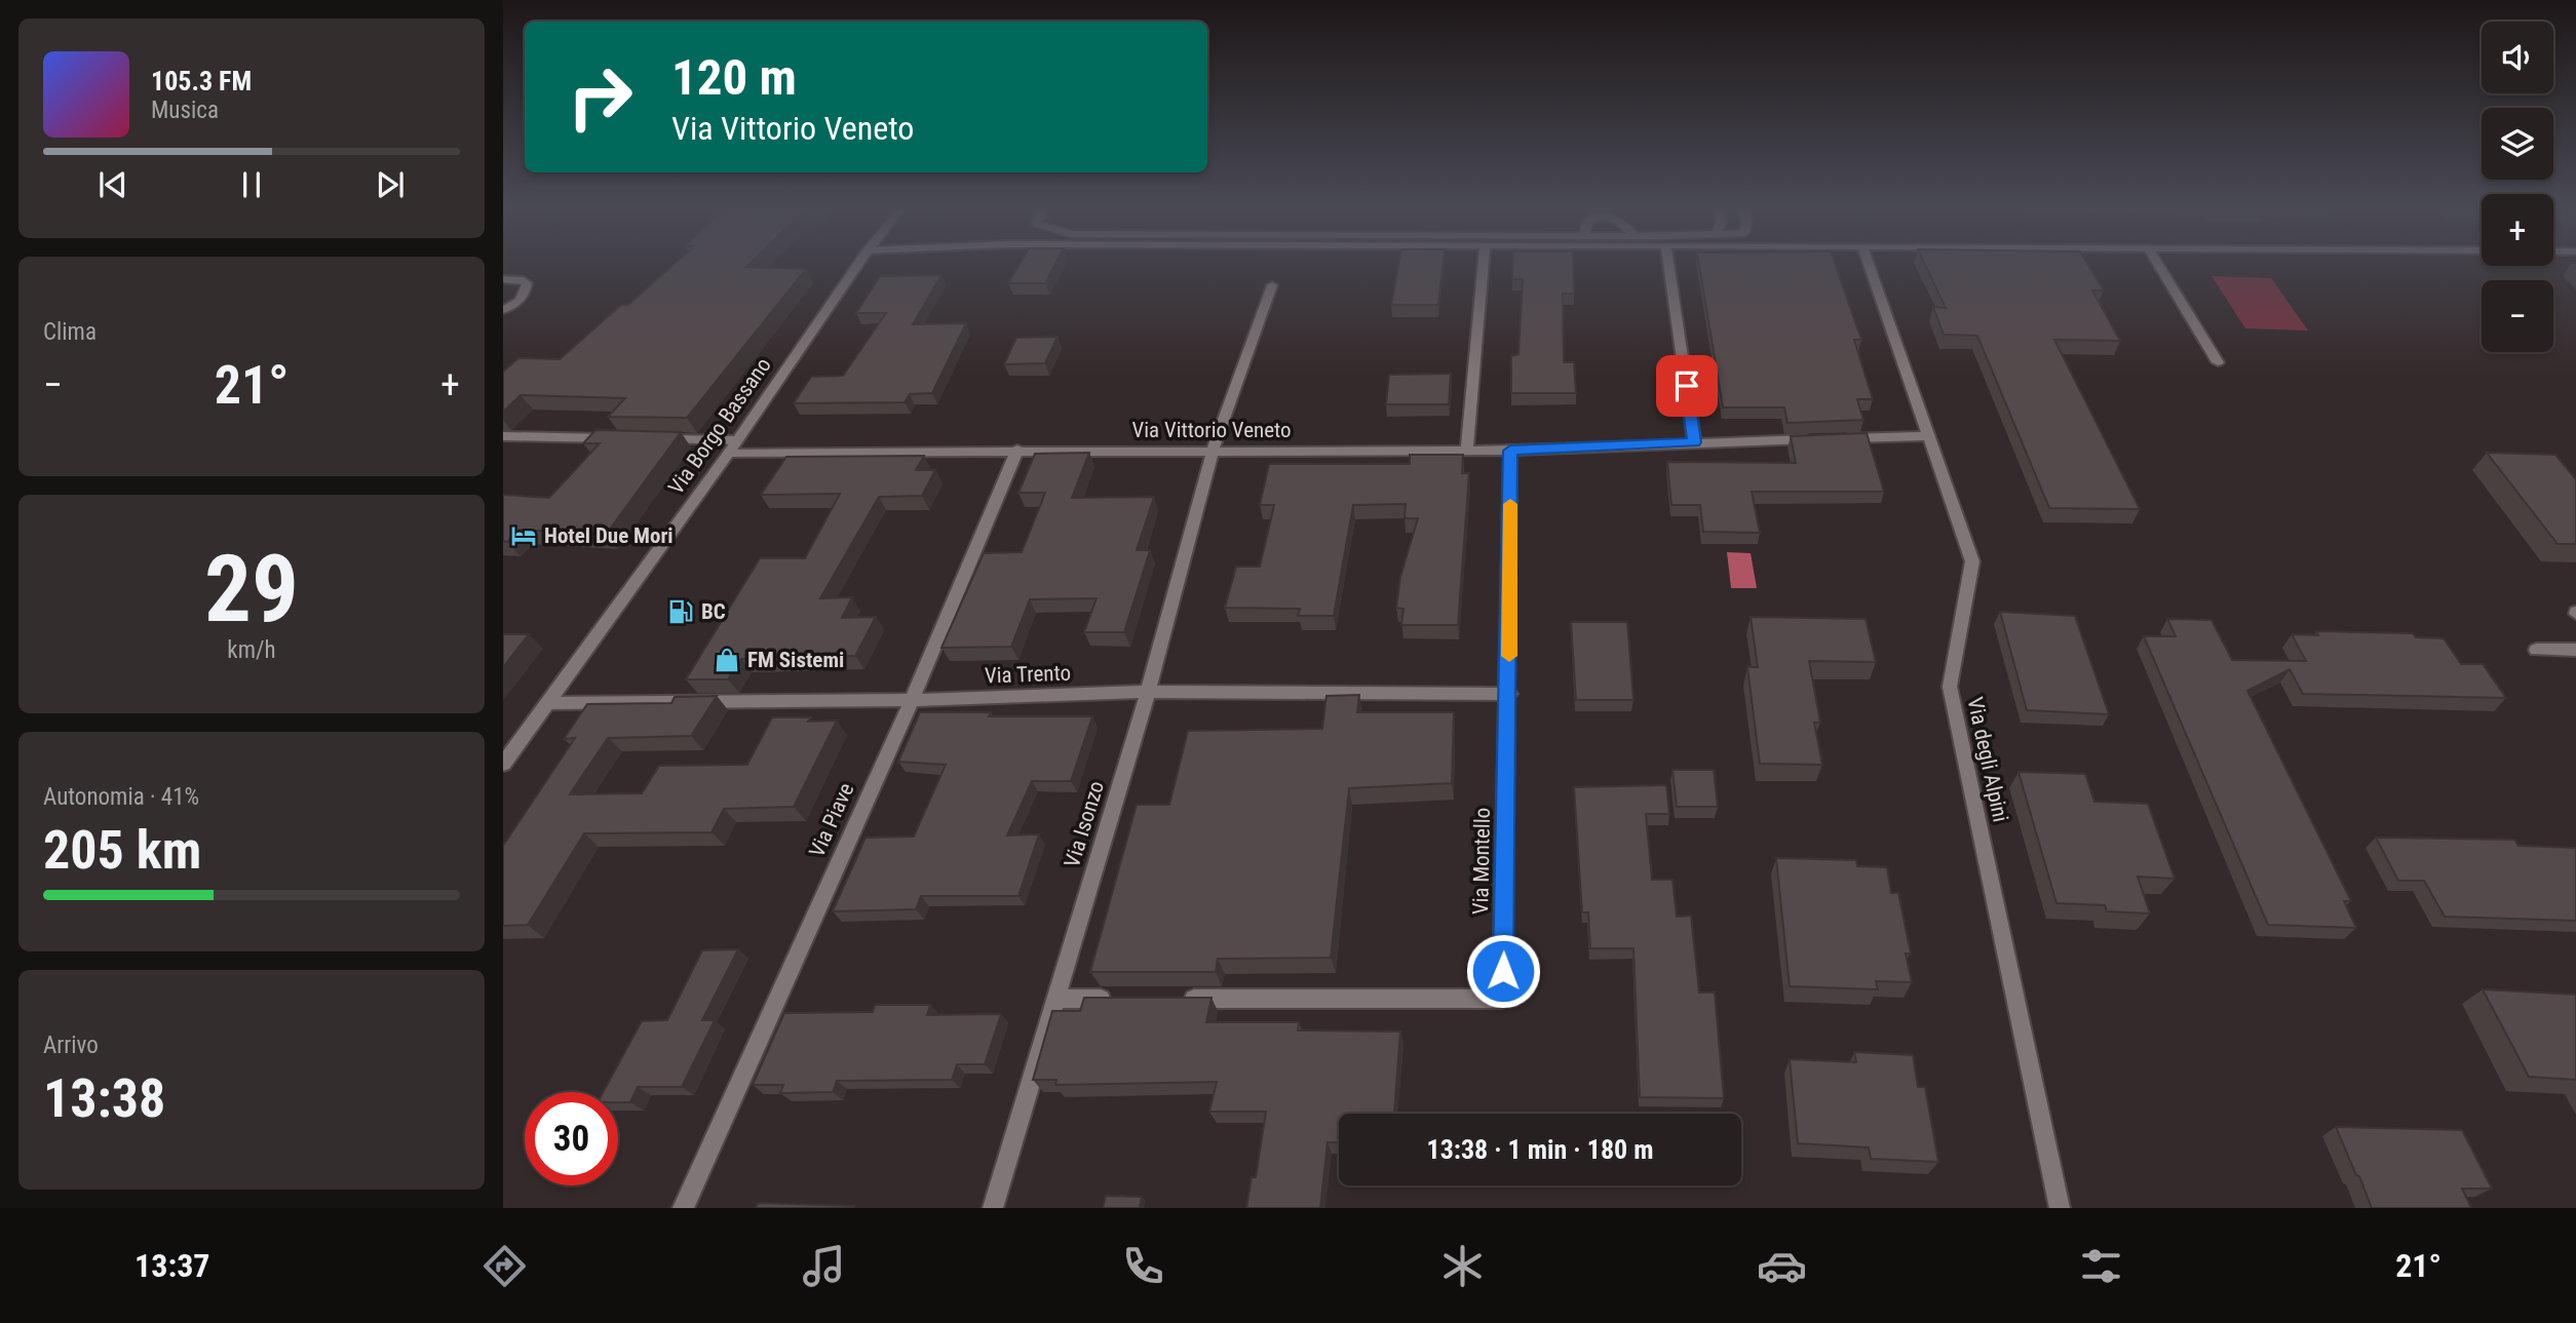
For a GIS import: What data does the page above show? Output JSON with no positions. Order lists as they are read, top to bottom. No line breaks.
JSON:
{"streets":{"street":["Via Borgo Bassano","Via Vittorio Veneto","Via Trento","Via degli Alpini","Via Piave","Via Isonzo","Via Montello"]},"crossings":[["Via Borgo Bassano","Via Vittorio Veneto"],["Via Borgo Bassano","Via Trento"],["Via Vittorio Veneto","Via degli Alpini"],["Via Vittorio Veneto","Via Piave"],["Via Vittorio Veneto","Via Isonzo"],["Via Vittorio Veneto","Via Montello"],["Via Trento","Via Piave"],["Via Trento","Via Isonzo"],["Via Trento","Via Montello"]],"places":{"hotel":["Hotel Due Mori"],"fuel station":["BC"],"shop":["FM Sistemi"]},"page":{"map_buttons":["+","−"],"turn":["120 m","Via Vittorio Veneto"],"song":["105.3 FM","Musica"],"tile":["Clima",["29","km/h"],["Autonomia · 41%","205 km"],["Arrivo","13:38"]],"heat":["−","21°","+"],"limit":"30","trip":"13:38 · 1 min · 180 m","tabs":["13:37","21°"]}}
